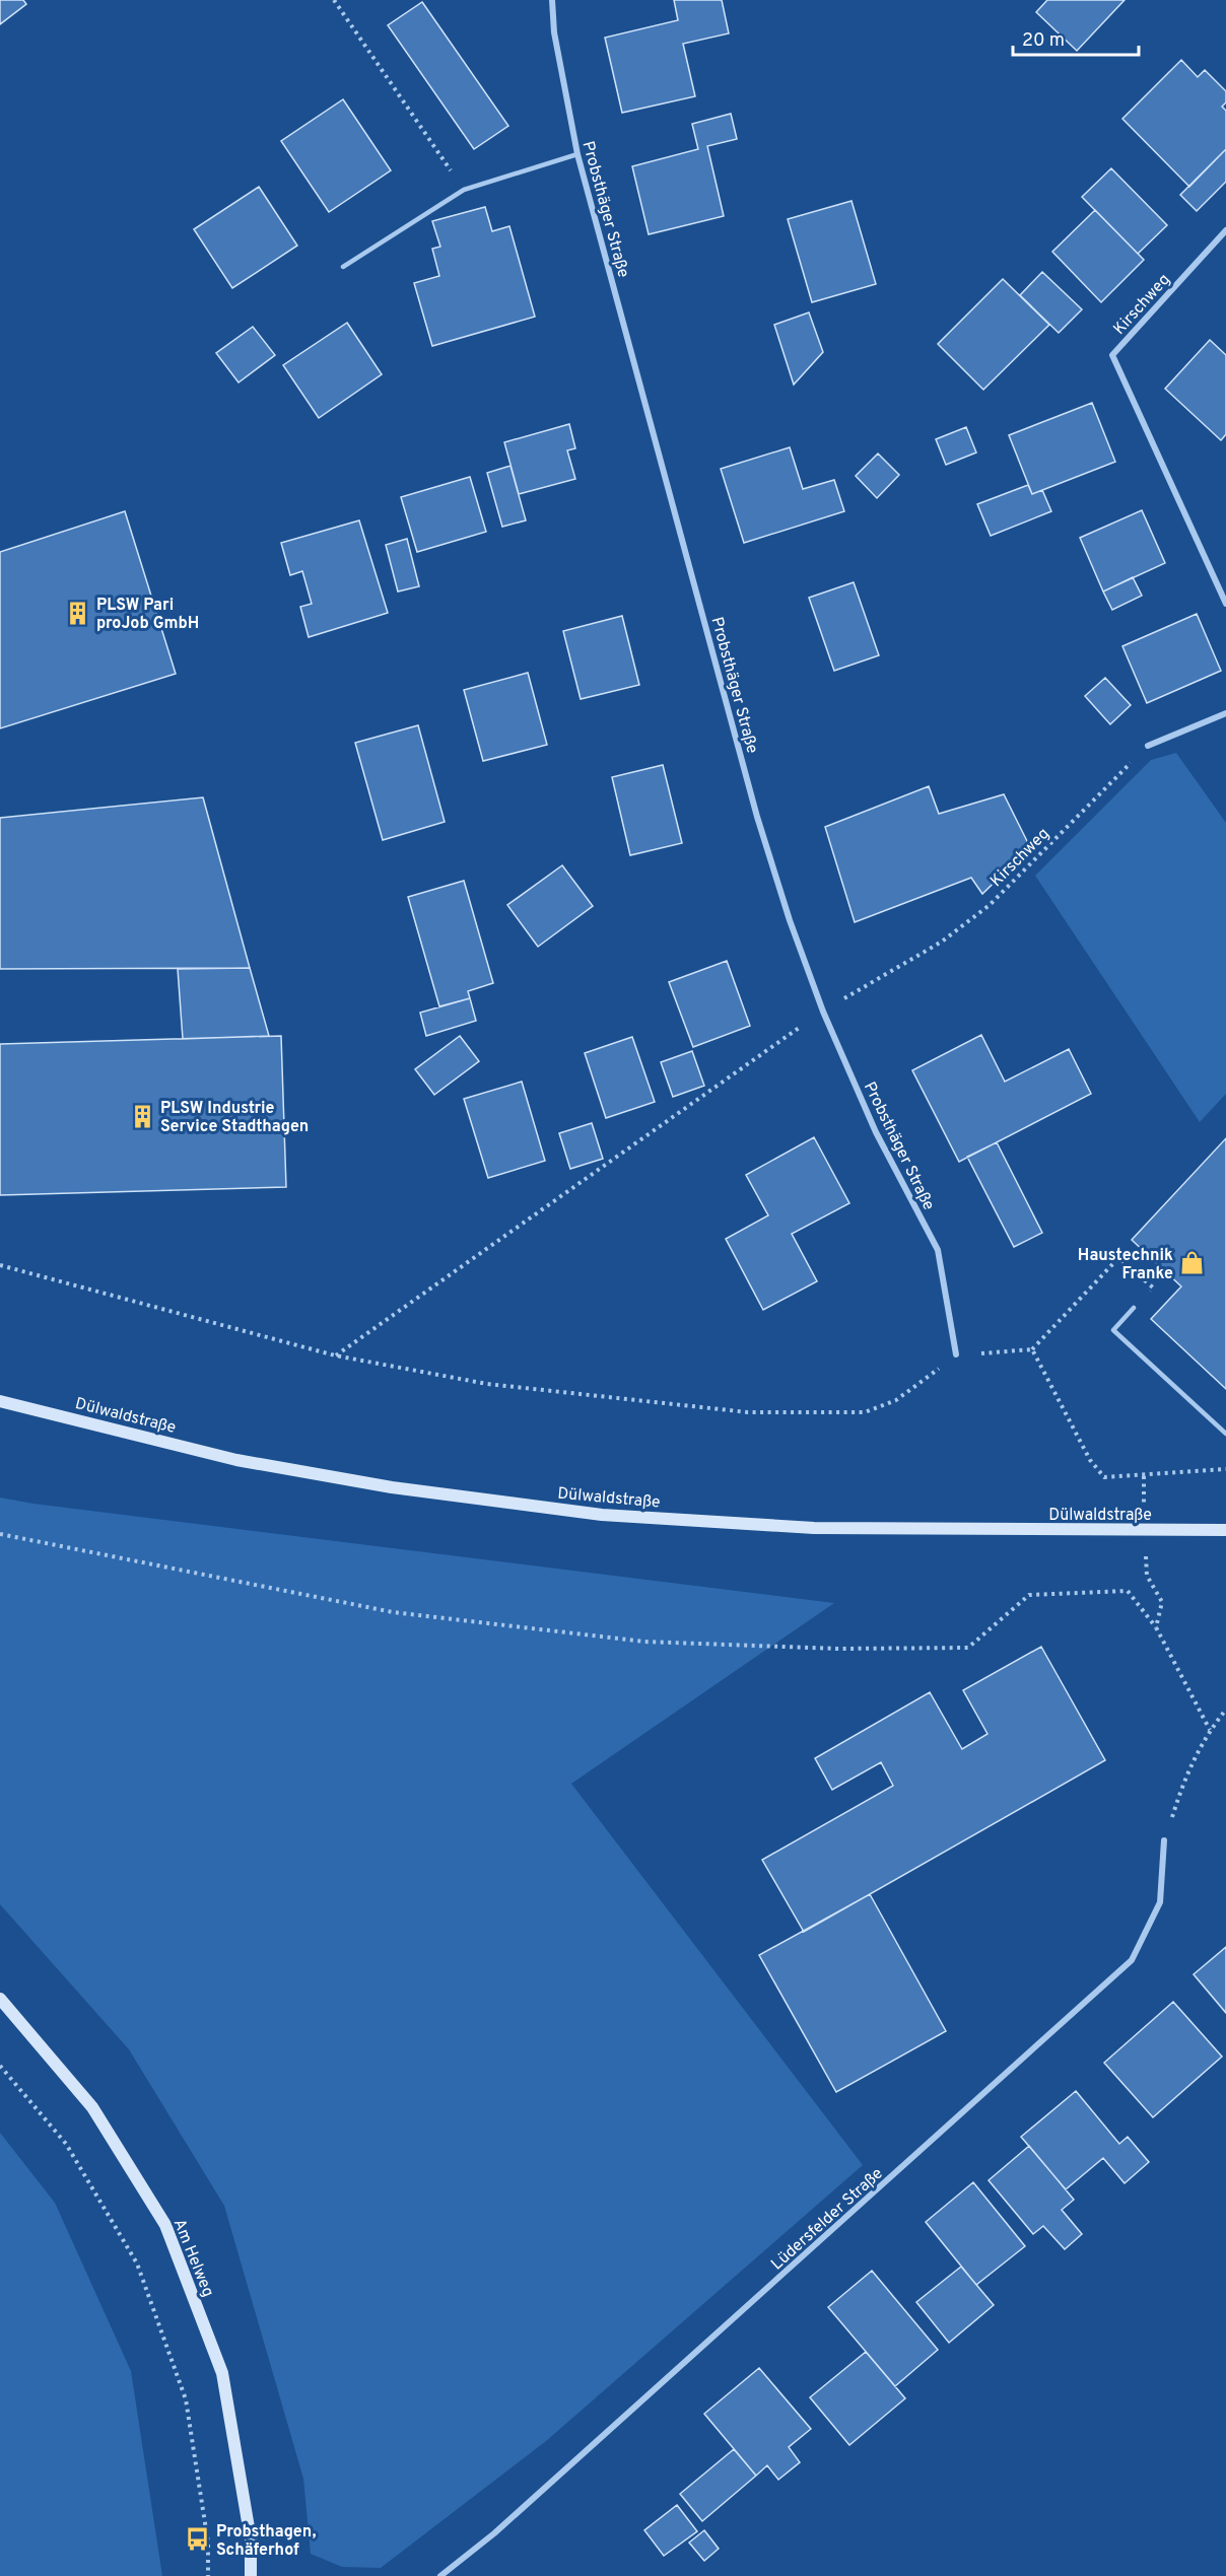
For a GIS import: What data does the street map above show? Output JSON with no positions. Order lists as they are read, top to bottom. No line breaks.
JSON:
{"streets":{"street":["Probsthäger Straße","Kirschweg","Dülwaldstraße","Lüdersfelder Straße","Am Helweg"]},"crossings":[["Probsthäger Straße","Kirschweg"]],"places":{"building":["PLSW Pari proJob GmbH","PLSW Industrie Service Stadthagen"],"shop":["Haustechnik Franke"],"bus stop":["Probsthagen, Schäferhof"]},"scale_bar":"20 m"}
